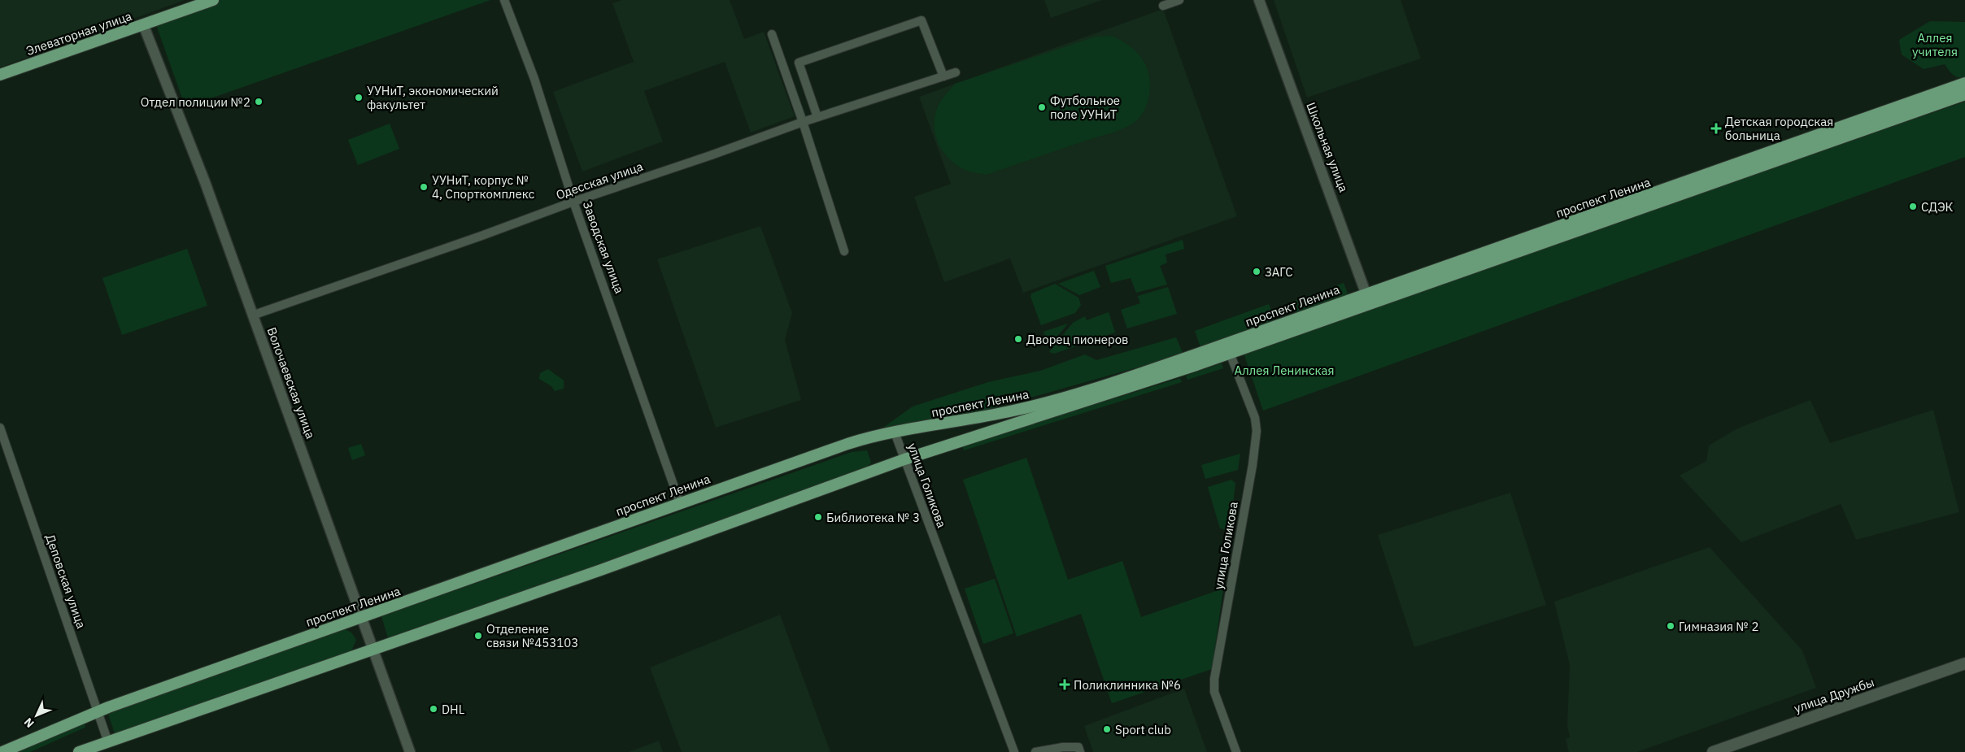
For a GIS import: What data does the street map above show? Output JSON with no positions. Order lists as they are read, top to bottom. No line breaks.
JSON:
{"streets":{"main road":["Элеваторная улица","проспект Ленина","улица Дружбы"],"street":["Школьная улица","Одесская улица","Заводская улица","Волочаевская улица","улица Голикова","Деповская улица"]},"crossings":[["Элеваторная улица","Волочаевская улица"],["Школьная улица","проспект Ленина"],["Одесская улица","Заводская улица"],["Одесская улица","Волочаевская улица"],["проспект Ленина","Заводская улица"],["проспект Ленина","Волочаевская улица"],["проспект Ленина","улица Голикова"],["проспект Ленина","Деповская улица"]],"parks":["Аллея учителя","Аллея Ленинская"],"places":{"other":["УУНиТ, экономический факультет","Отдел полиции №2","Футбольное поле УУНиТ","УУНиТ, корпус № 4, Спорткомплекс","СДЭК","ЗАГС","Дворец пионеров","Библиотека № 3","Гимназия № 2","Отделение связи №453103","DHL","Sport club"],"health":["Детская городская больница","Поликлинника №6"]},"north":"bottom left"}
